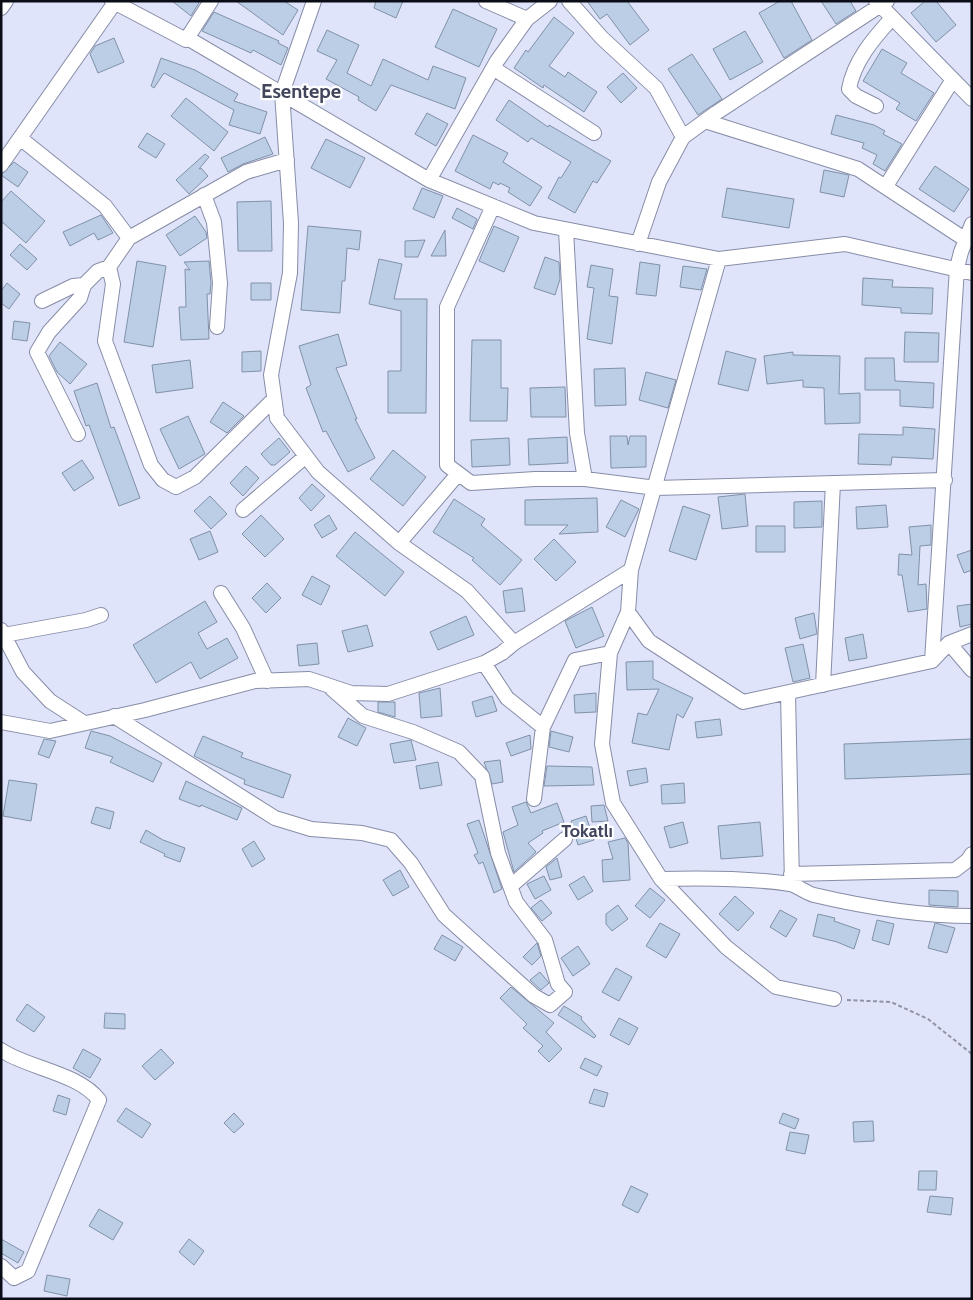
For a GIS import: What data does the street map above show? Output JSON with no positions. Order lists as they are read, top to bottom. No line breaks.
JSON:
{"districts":["Esentepe","Tokatlı"]}
